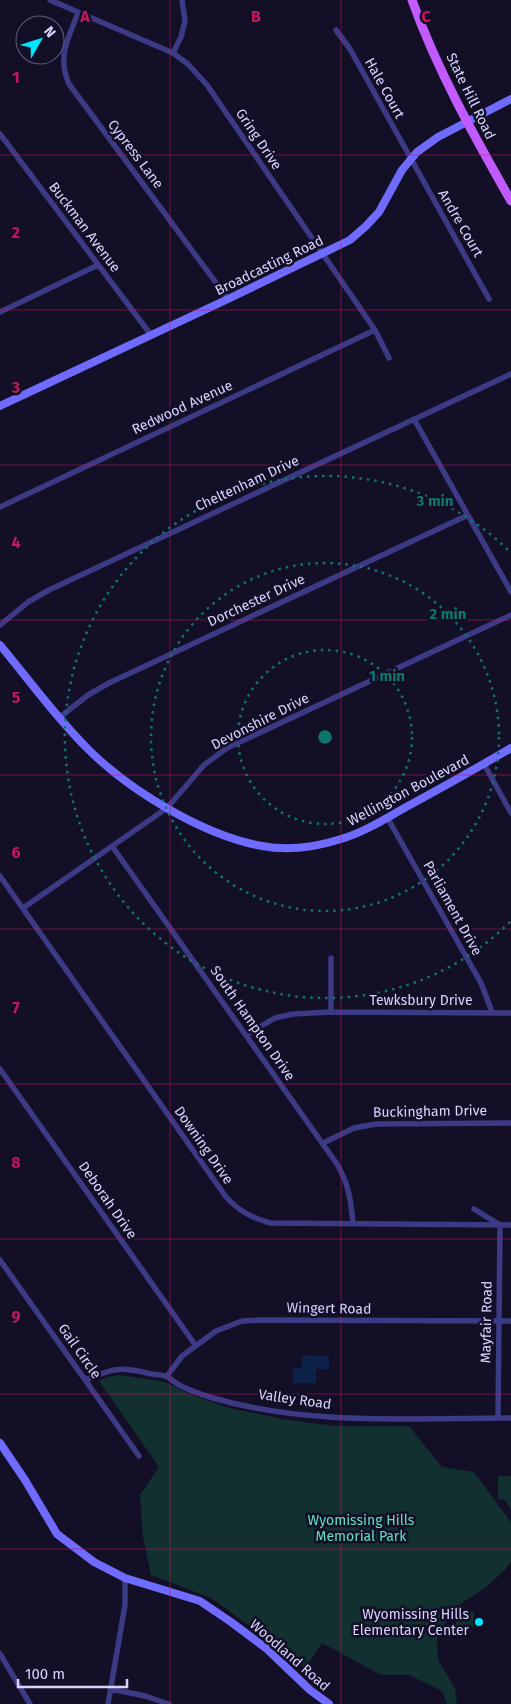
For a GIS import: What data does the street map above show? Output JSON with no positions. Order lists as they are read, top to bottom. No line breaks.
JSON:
{"streets":{"main road":["State Hill Road"],"street":["Hale Court","Gring Drive","Cypress Lane","Andre Court","Buckman Avenue","Broadcasting Road","Redwood Avenue","Cheltenham Drive","Dorchester Drive","Devonshire Drive","Wellington Boulevard","Parliament Drive","Tewksbury Drive","South Hampton Drive","Buckingham Drive","Downing Drive","Deborah Drive","Wingert Road","Mayfair Road","Gail Circle","Valley Road","Woodland Road"]},"crossings":[["Hale Court","Andre Court"],["Hale Court","Broadcasting Road"],["State Hill Road","Broadcasting Road"],["Gring Drive","Cypress Lane"],["Gring Drive","Broadcasting Road"],["Gring Drive","Redwood Avenue"],["Cypress Lane","Broadcasting Road"],["Andre Court","Broadcasting Road"],["Buckman Avenue","Broadcasting Road"],["Dorchester Drive","Wellington Boulevard"],["Devonshire Drive","Wellington Boulevard"],["Devonshire Drive","South Hampton Drive"],["Devonshire Drive","Downing Drive"],["Wellington Boulevard","Parliament Drive"],["Parliament Drive","Tewksbury Drive"],["Tewksbury Drive","South Hampton Drive"],["South Hampton Drive","Buckingham Drive"],["South Hampton Drive","Downing Drive"],["Downing Drive","Mayfair Road"],["Deborah Drive","Wingert Road"],["Wingert Road","Mayfair Road"],["Wingert Road","Valley Road"],["Mayfair Road","Valley Road"],["Gail Circle","Valley Road"]],"parks":["Wyomissing Hills Memorial Park"],"places":["Wyomissing Hills Elementary Center"],"scale_bar":"100 m","north":"top right","grid":{"columns":["A","B","C"],"rows":["1","2","3","4","5","6","7","8","9"]},"rings":["3 min","2 min","1 min"]}
